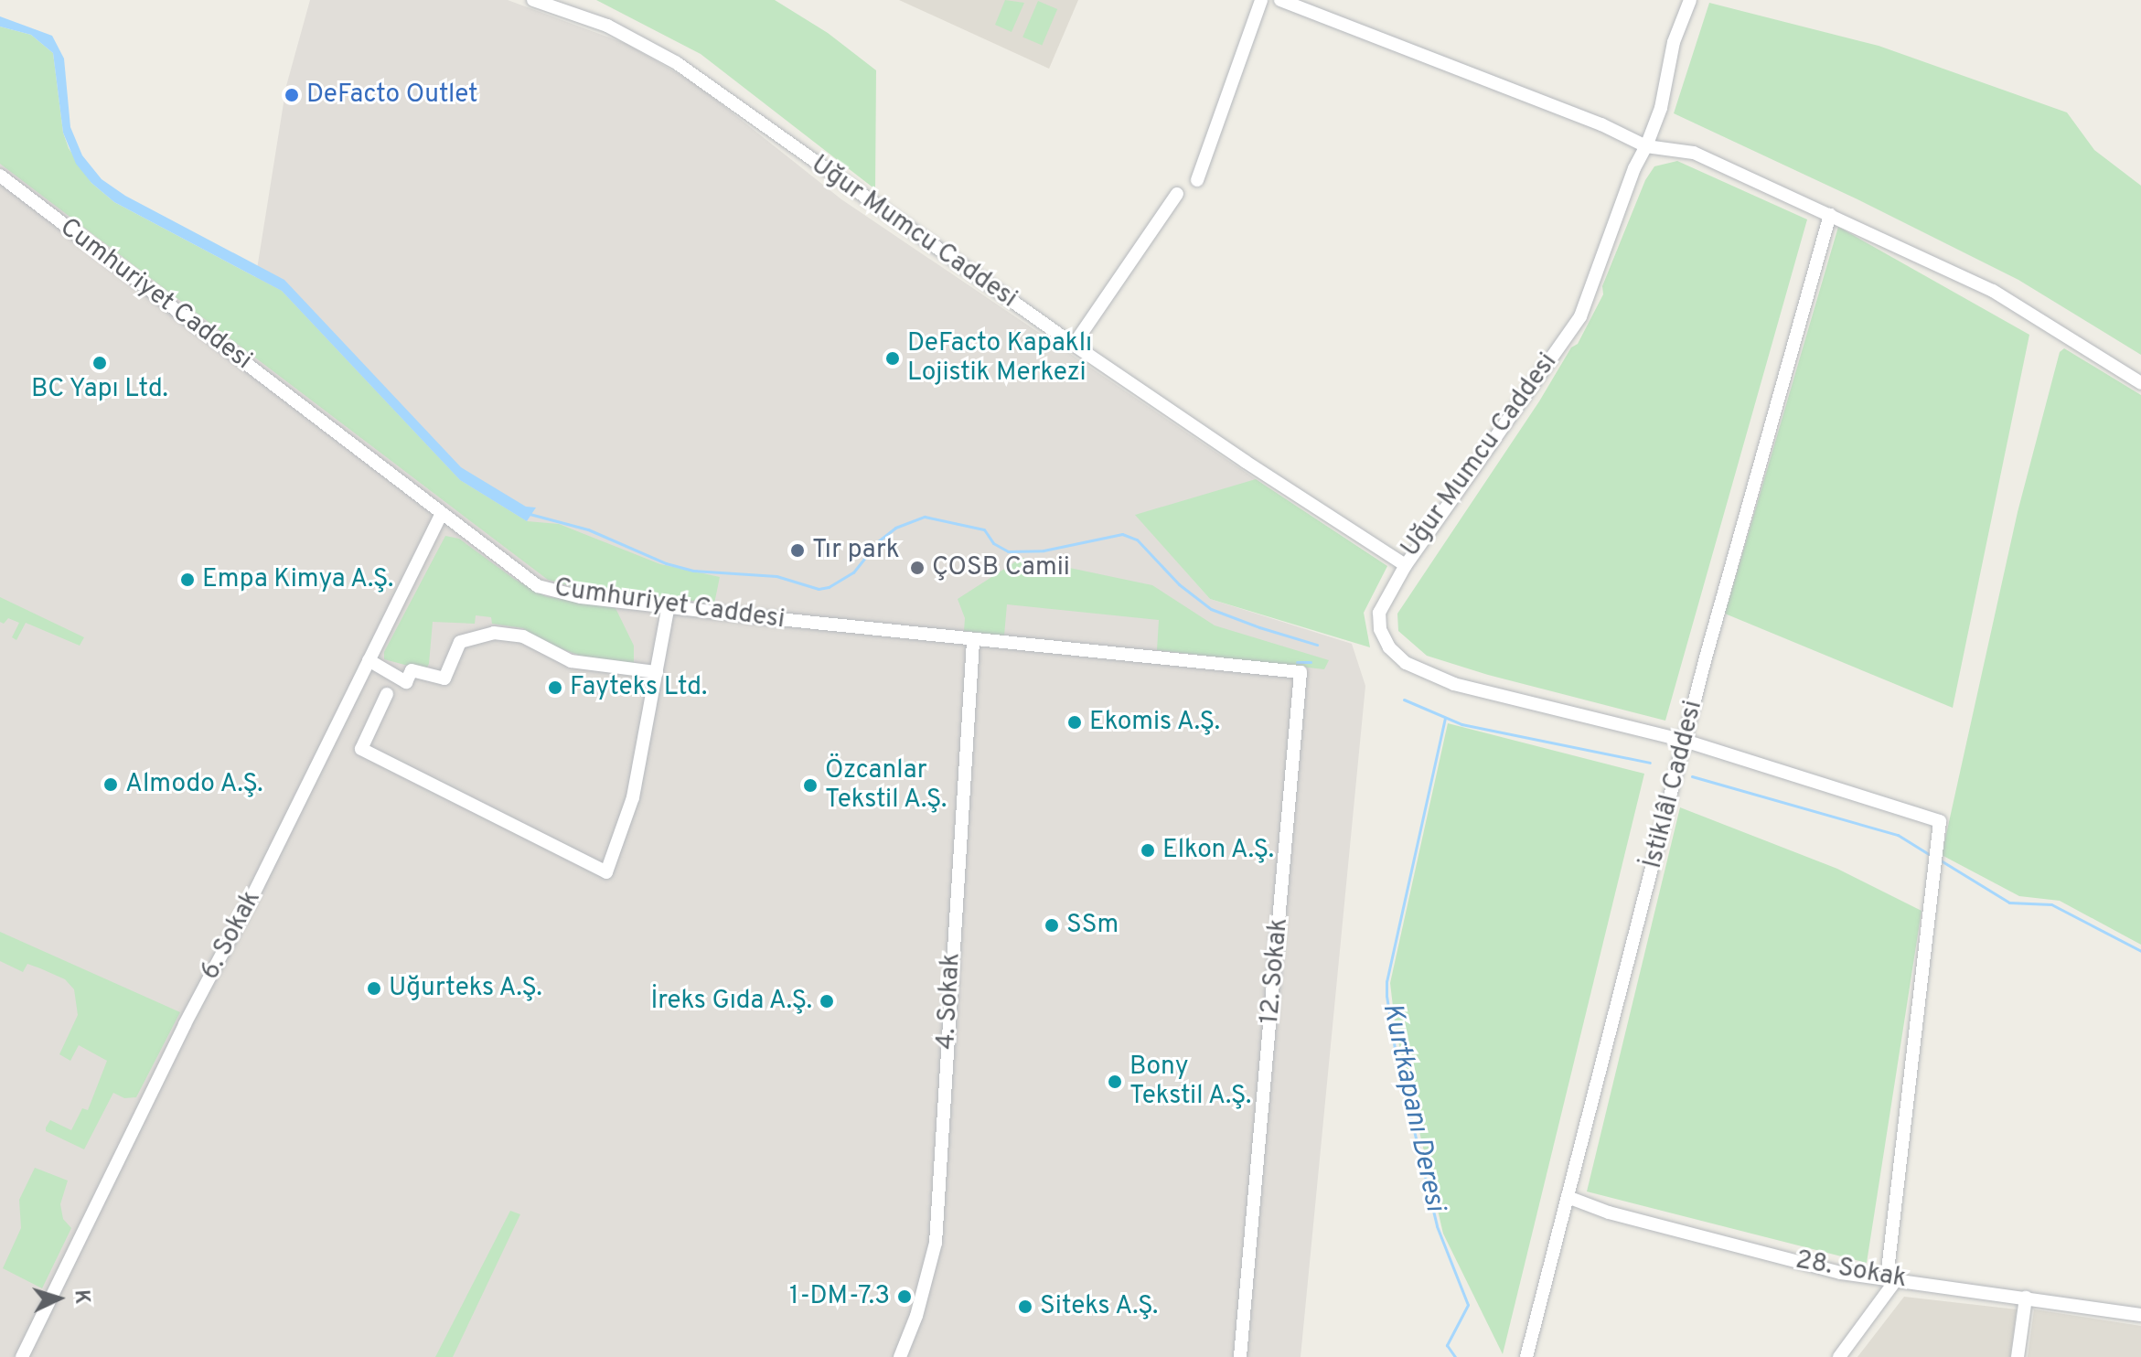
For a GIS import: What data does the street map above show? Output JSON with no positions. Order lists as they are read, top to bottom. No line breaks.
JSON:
{"streets":{"street":["Uğur Mumcu Caddesi","Cumhuriyet Caddesi","İstiklâl Caddesi","6. Sokak","12. Sokak","4. Sokak","28. Sokak"]},"crossings":[["Cumhuriyet Caddesi","6. Sokak"],["Cumhuriyet Caddesi","12. Sokak"],["Cumhuriyet Caddesi","4. Sokak"],["İstiklâl Caddesi","28. Sokak"]],"water":["Kurtkapanı Deresi"],"places":["DeFacto Outlet","DeFacto Kapaklı Lojistik Merkezi","BC Yapı Ltd.","Tır park","ÇOSB Camii","Empa Kimya A.Ş.","Fayteks Ltd.","Ekomis A.Ş.","Almodo A.Ş.","Özcanlar Tekstil A.Ş.","Elkon A.Ş.","SSm","Uğurteks A.Ş.","İreks Gıda A.Ş.","Bony Tekstil A.Ş.","1-DM-7.3","Siteks A.Ş."],"north":"right"}
